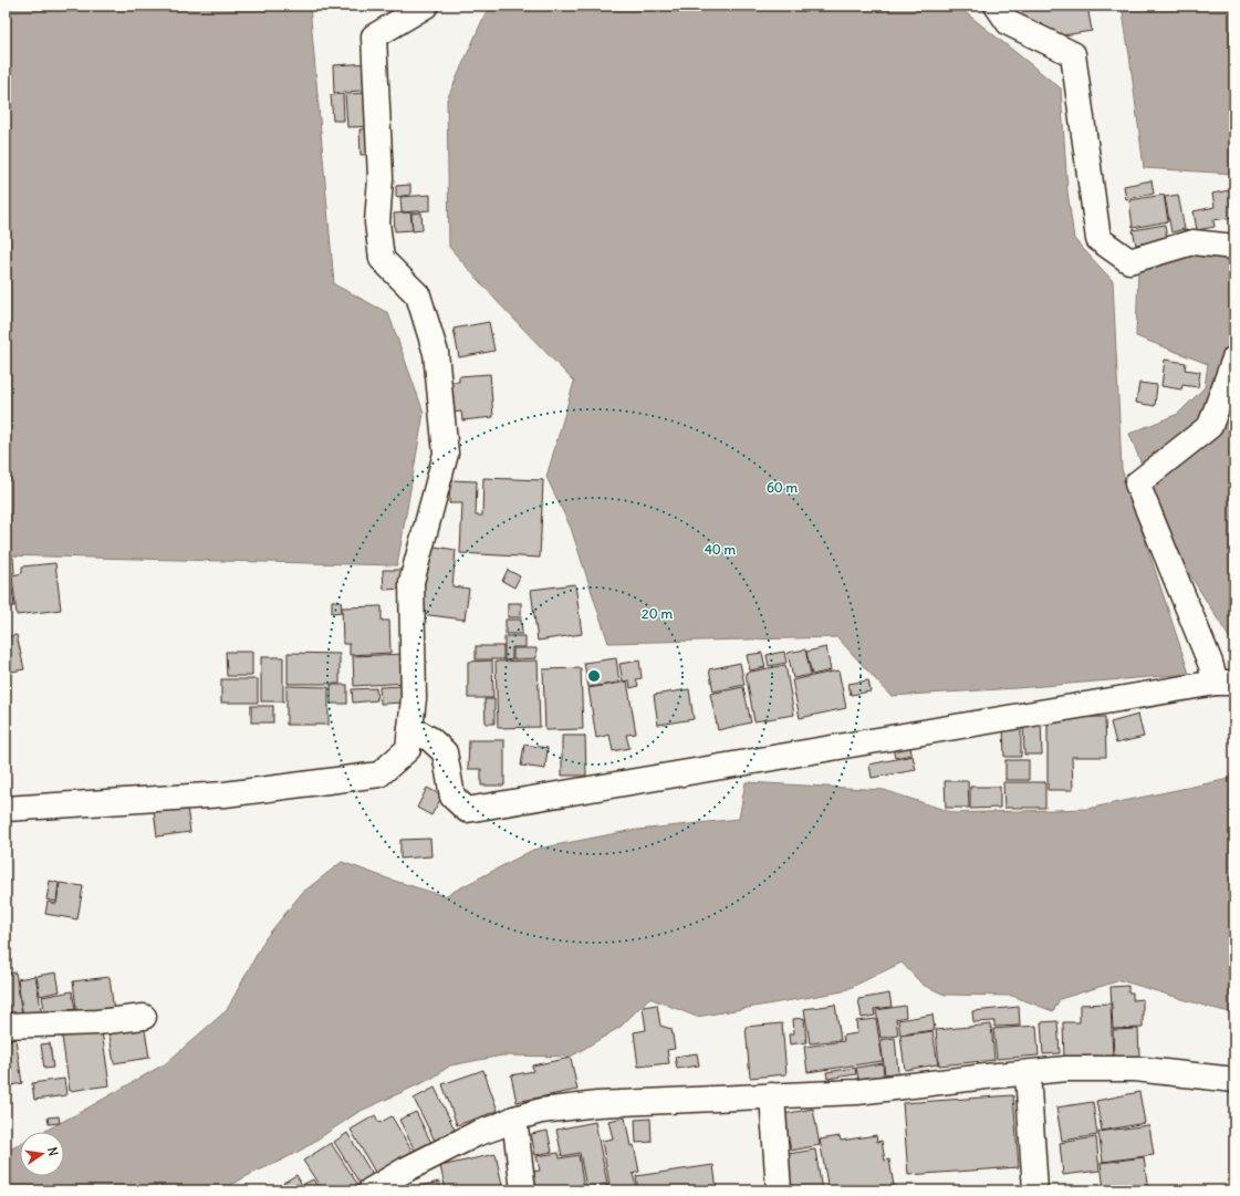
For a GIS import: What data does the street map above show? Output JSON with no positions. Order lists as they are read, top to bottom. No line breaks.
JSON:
{"north":"right","rings":["60 m","40 m","20 m"]}
